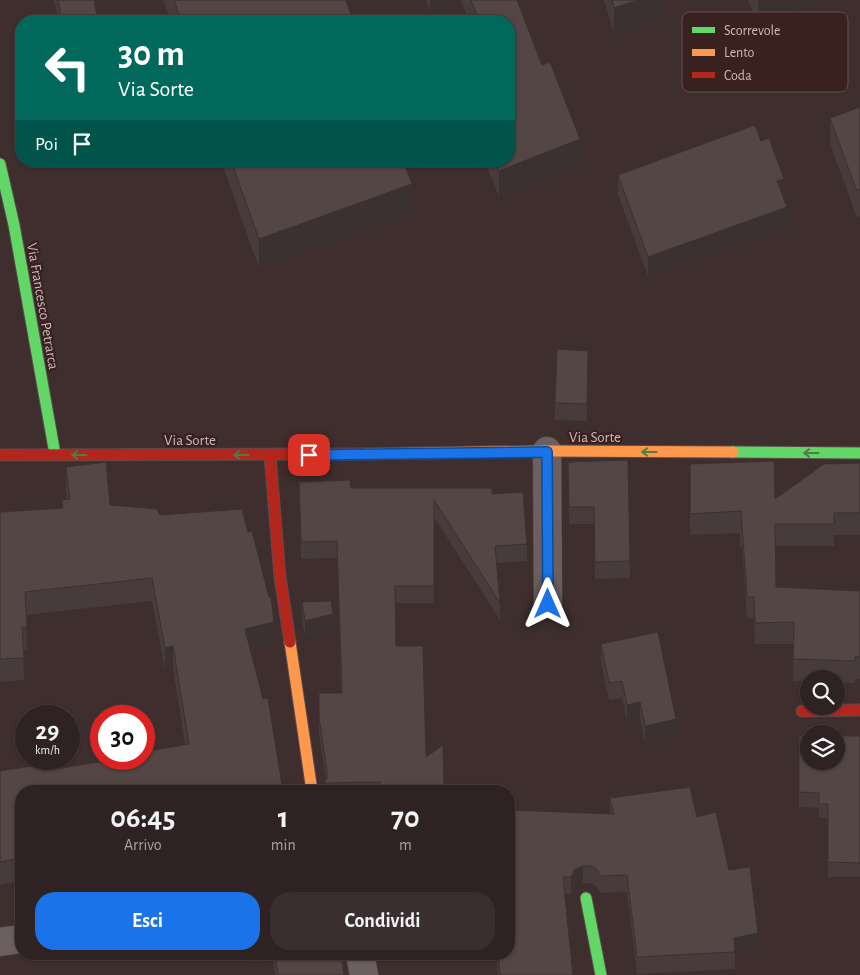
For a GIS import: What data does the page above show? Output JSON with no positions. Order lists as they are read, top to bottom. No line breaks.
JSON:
{"streets":{"street":["Via Francesco Petrarca","Via Sorte"]},"crossings":[["Via Francesco Petrarca","Via Sorte"]],"one_way":["Via Sorte"],"legend":["Scorrevole","Lento","Coda"],"page":{"turn":["30 m","Via Sorte"],"then":"Poi","speed":"29 km/h","limit":"30","eta":["06:45","Arrivo","1","min","70","m"],"buttons":["Esci","Condividi"]}}
